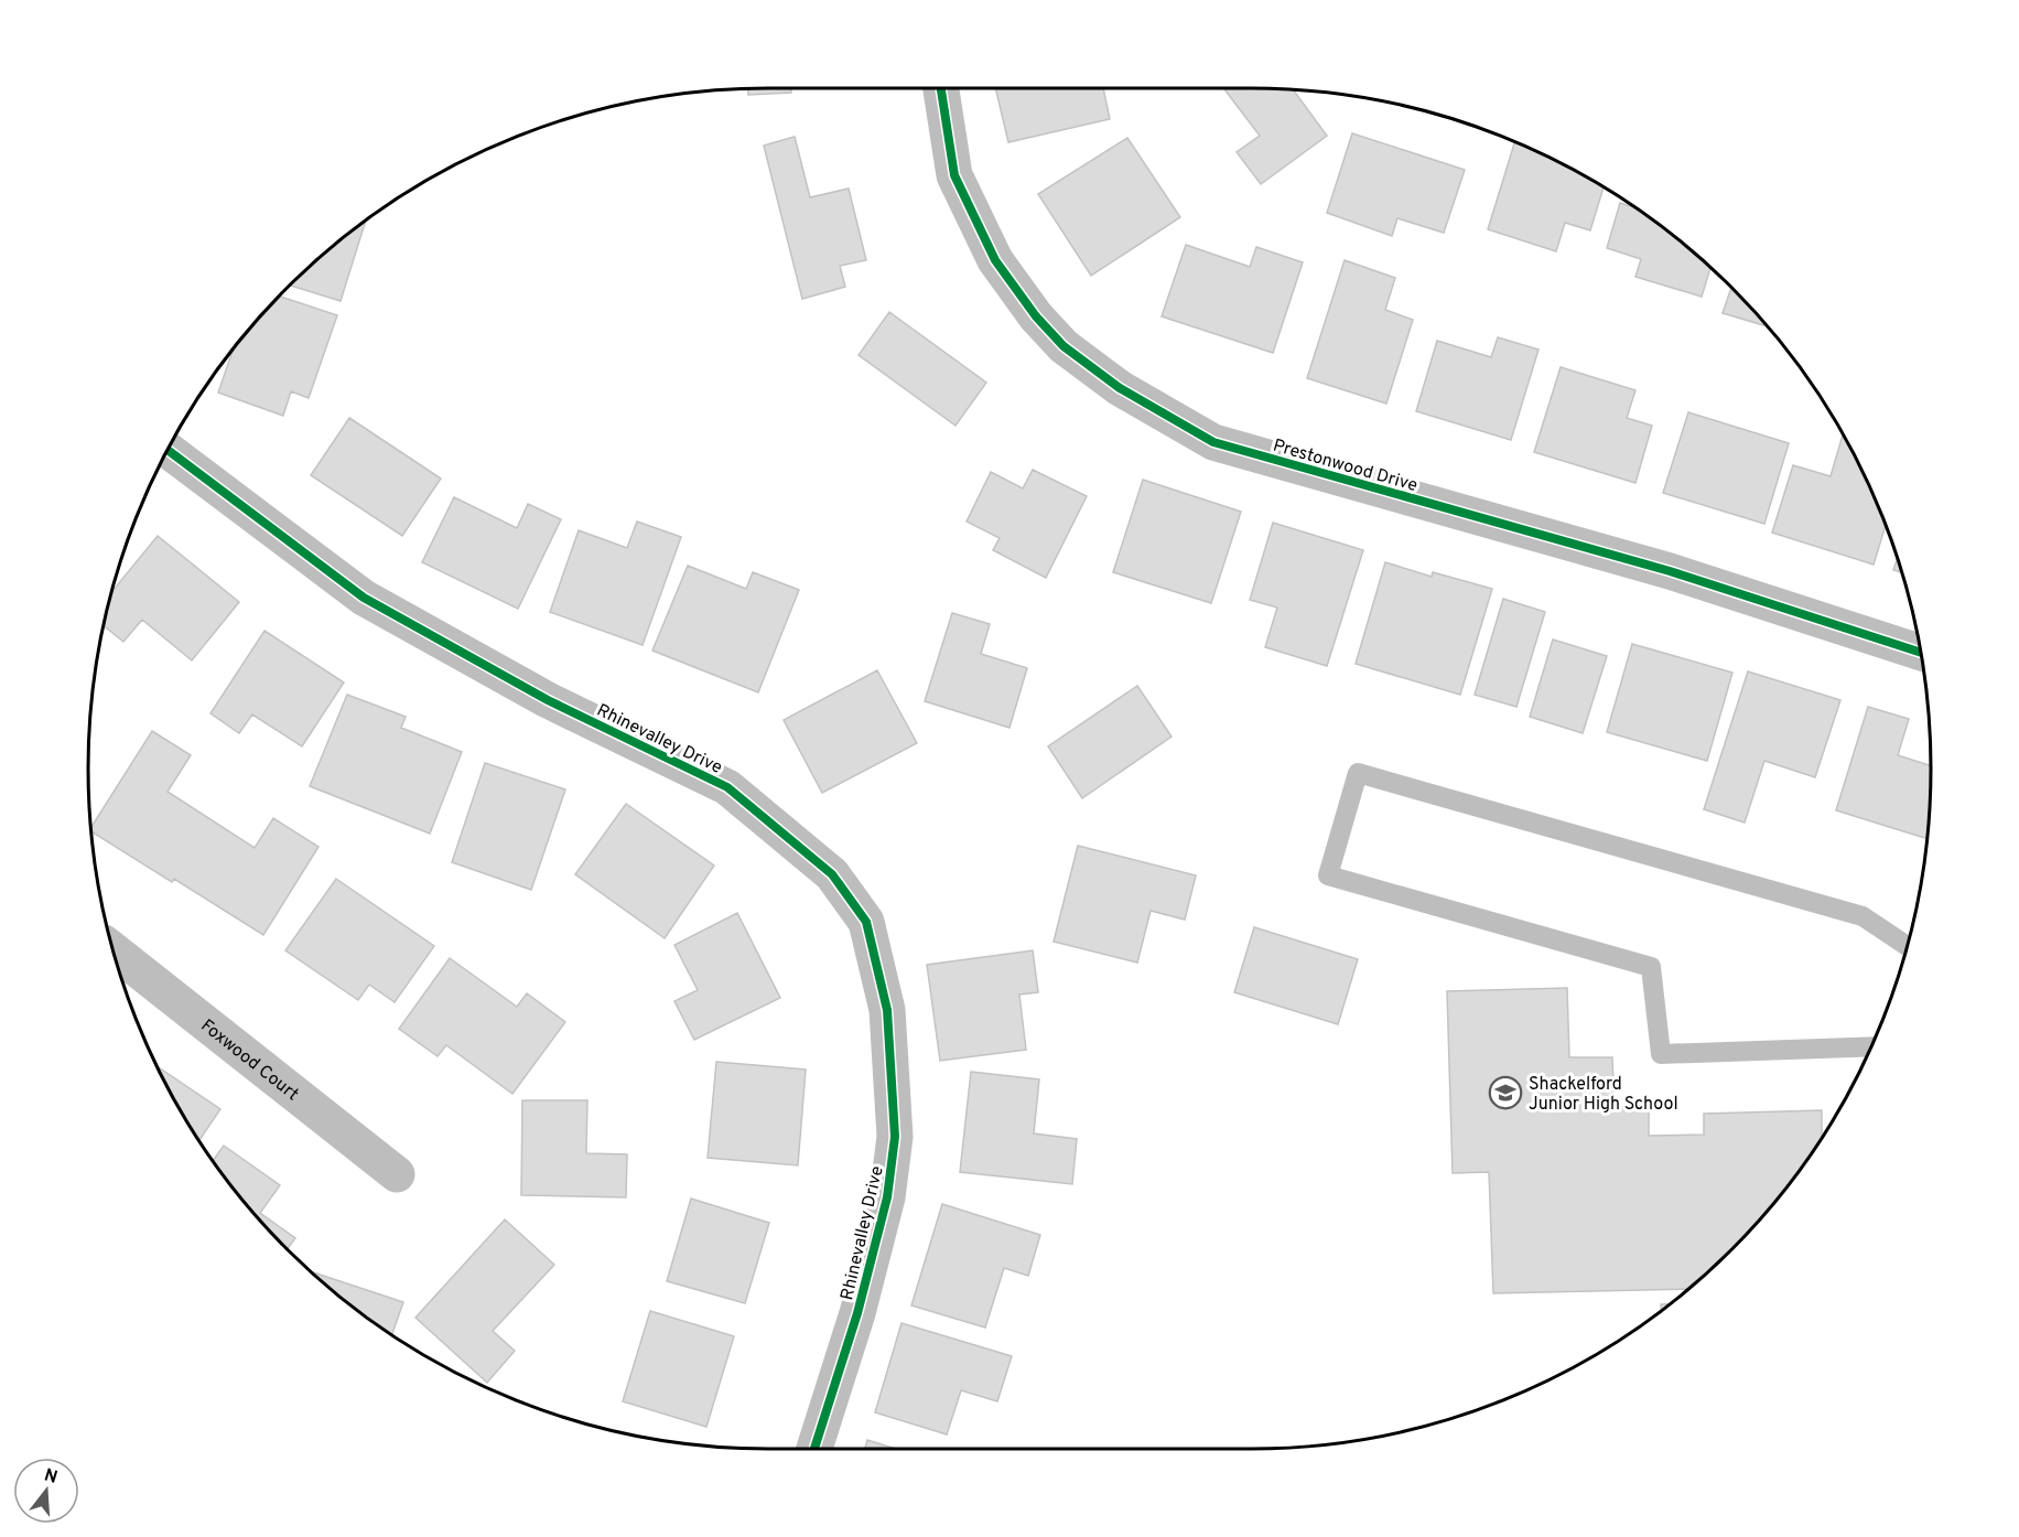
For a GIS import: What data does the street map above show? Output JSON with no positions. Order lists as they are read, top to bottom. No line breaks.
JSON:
{"streets":{"street":["Prestonwood Drive","Rhinevalley Drive","Foxwood Court"]},"places":{"school or university":["Shackelford Junior High School"]},"north":"top"}
